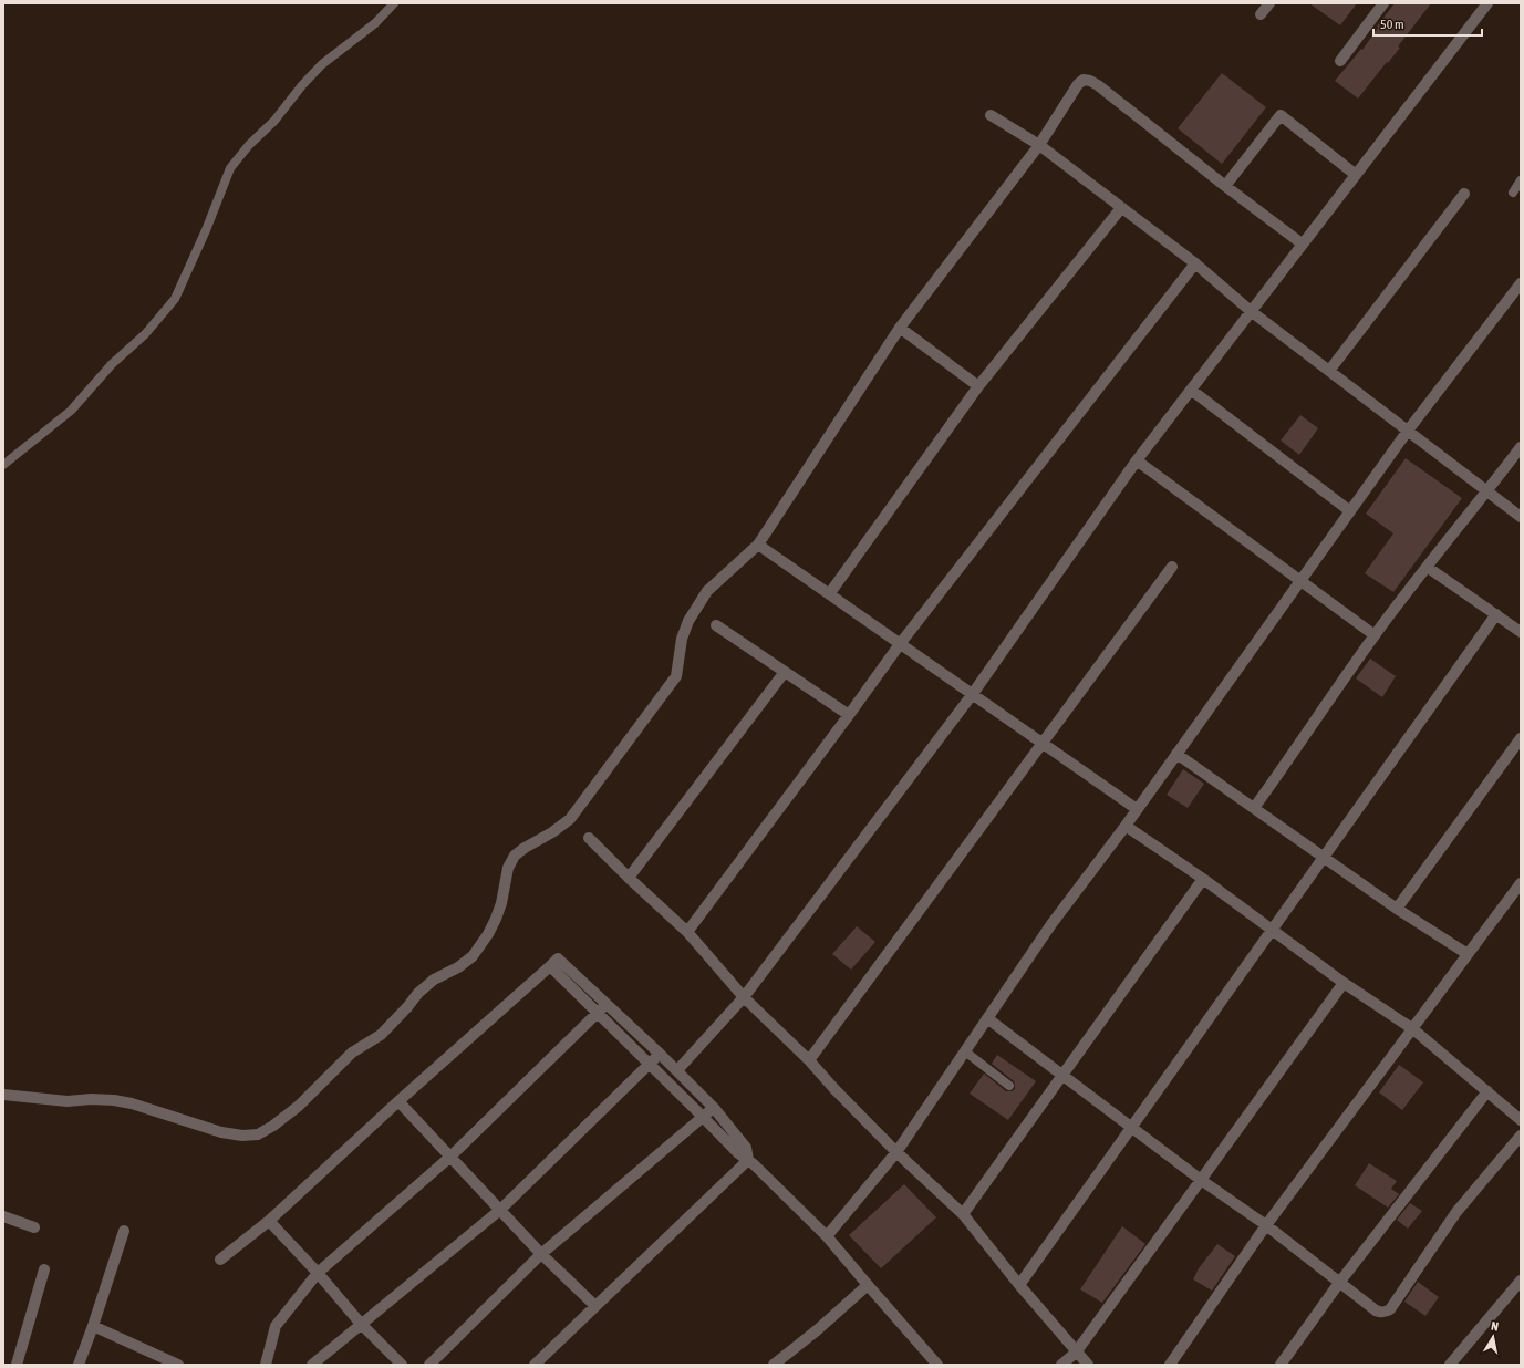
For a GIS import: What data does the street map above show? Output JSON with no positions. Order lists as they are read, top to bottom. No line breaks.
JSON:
{"scale_bar":"50 m","north":"top"}
